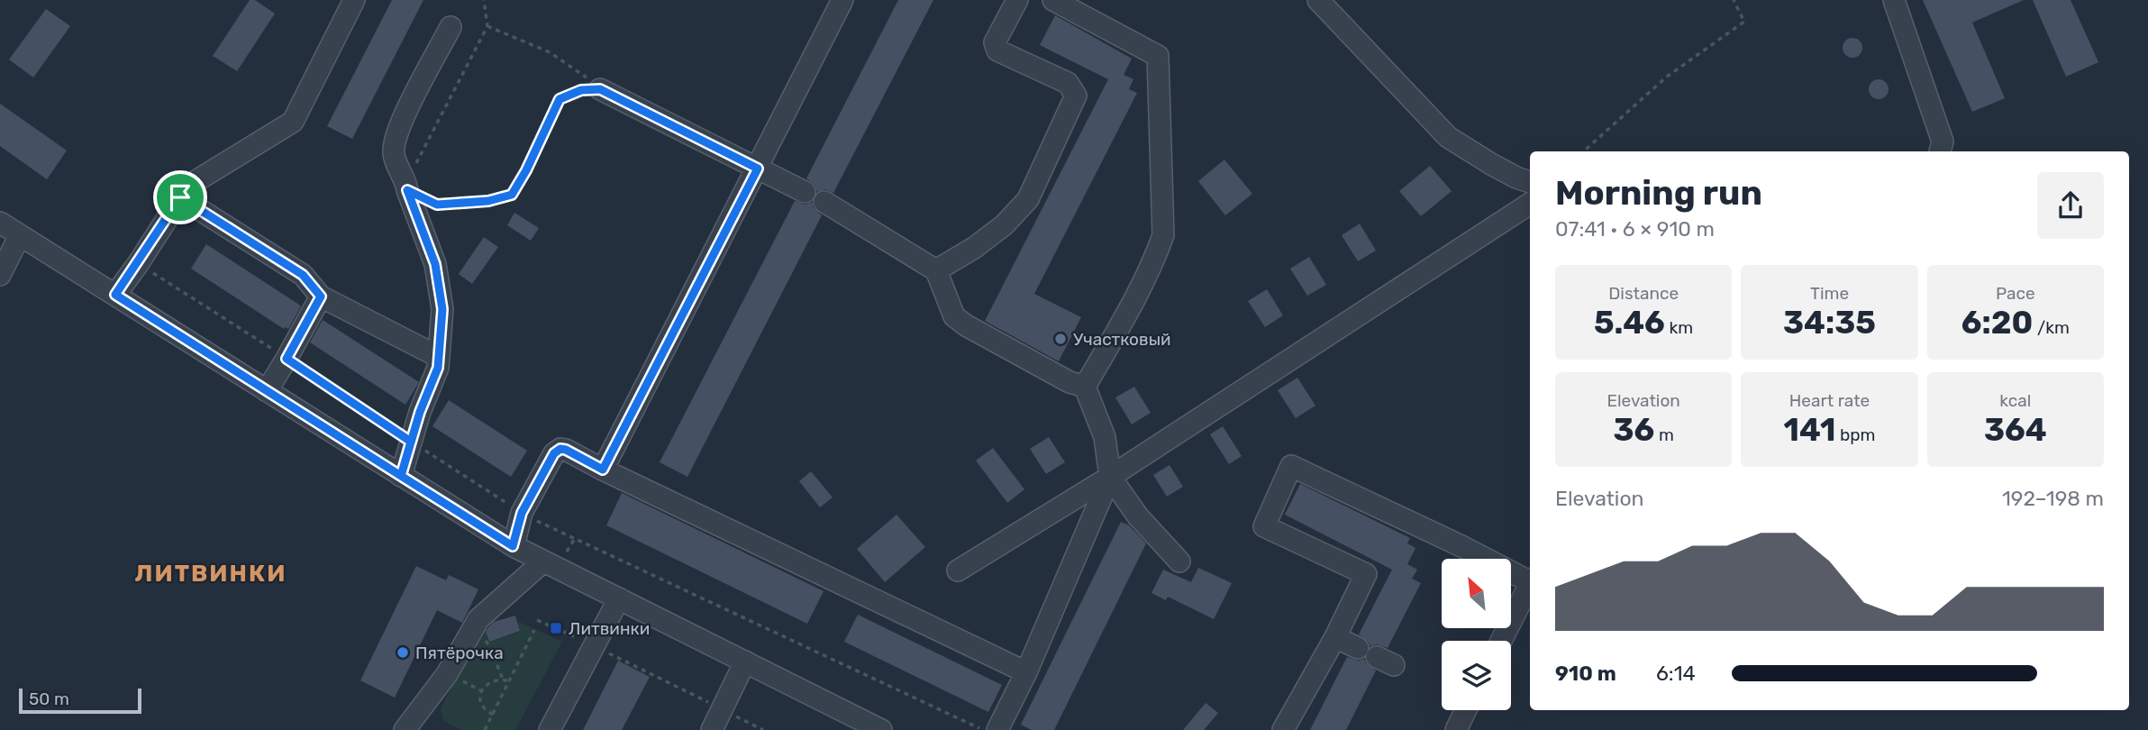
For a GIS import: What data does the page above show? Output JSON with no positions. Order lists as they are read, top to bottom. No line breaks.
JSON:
{"districts":["ЛИТВИНКИ"],"places":{"other":["Участковый","Пятёрочка"],"transit":["Литвинки"]},"scale_bar":"50 m","north":"top left","page":{"heading":["Morning run","07:41 · 6 × 910 m"],"stats":[["Distance","5.46 km"],["Time","34:35"],["Pace","6:20 /km"],["Elevation","36 m"],["Heart rate","141 bpm"],["kcal","364"]],"chart":["Elevation","192–198 m"],"list":[{"name":"910 m","note":"6:14"}],"scale":"50 m"}}
